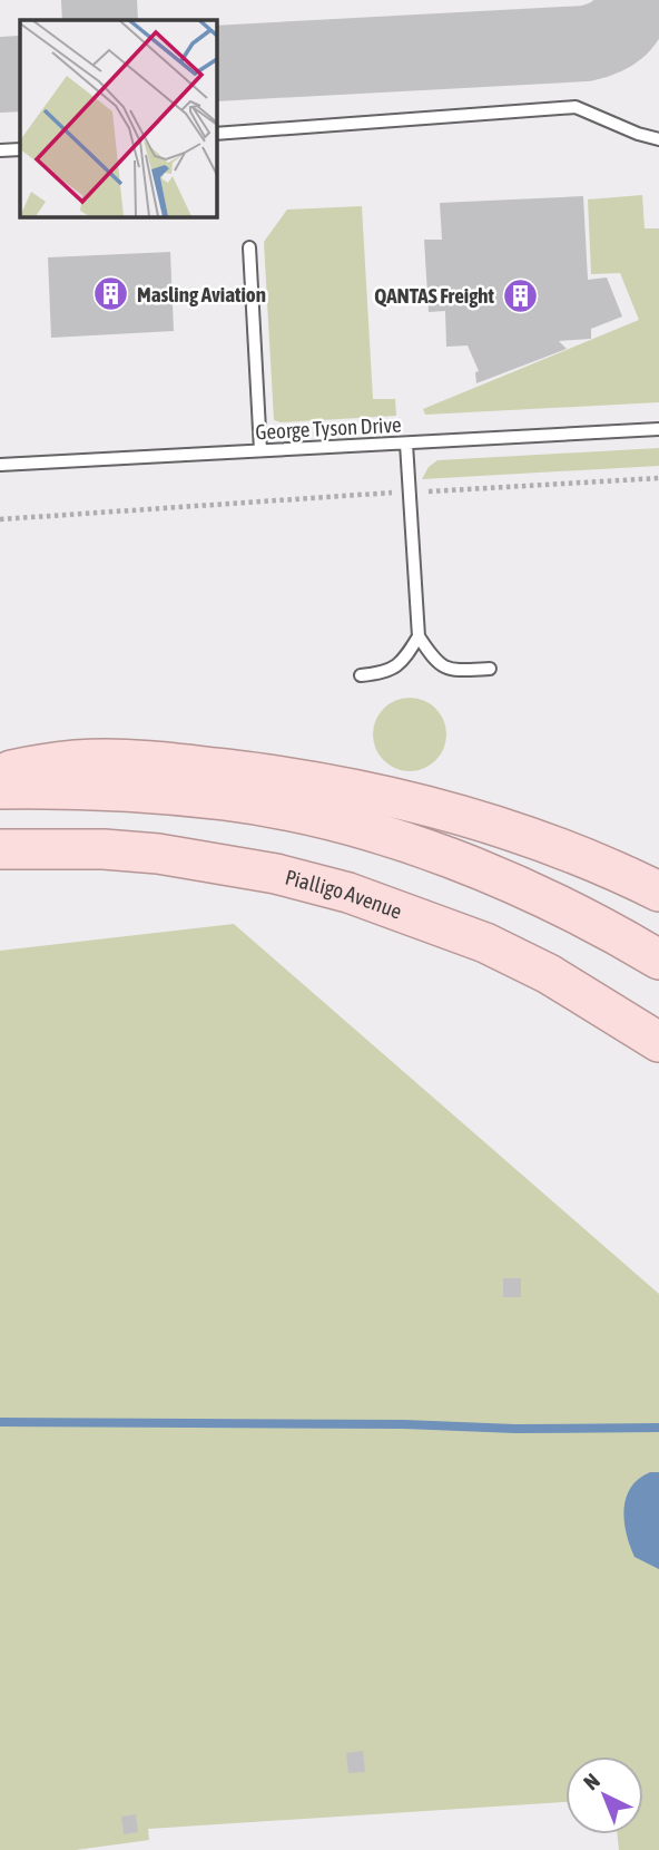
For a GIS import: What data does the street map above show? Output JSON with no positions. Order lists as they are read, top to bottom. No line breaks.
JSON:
{"streets":{"main road":["Pialligo Avenue"],"lane":["George Tyson Drive"]},"places":{"building":["Masling Aviation","QANTAS Freight"]},"north":"top left"}
